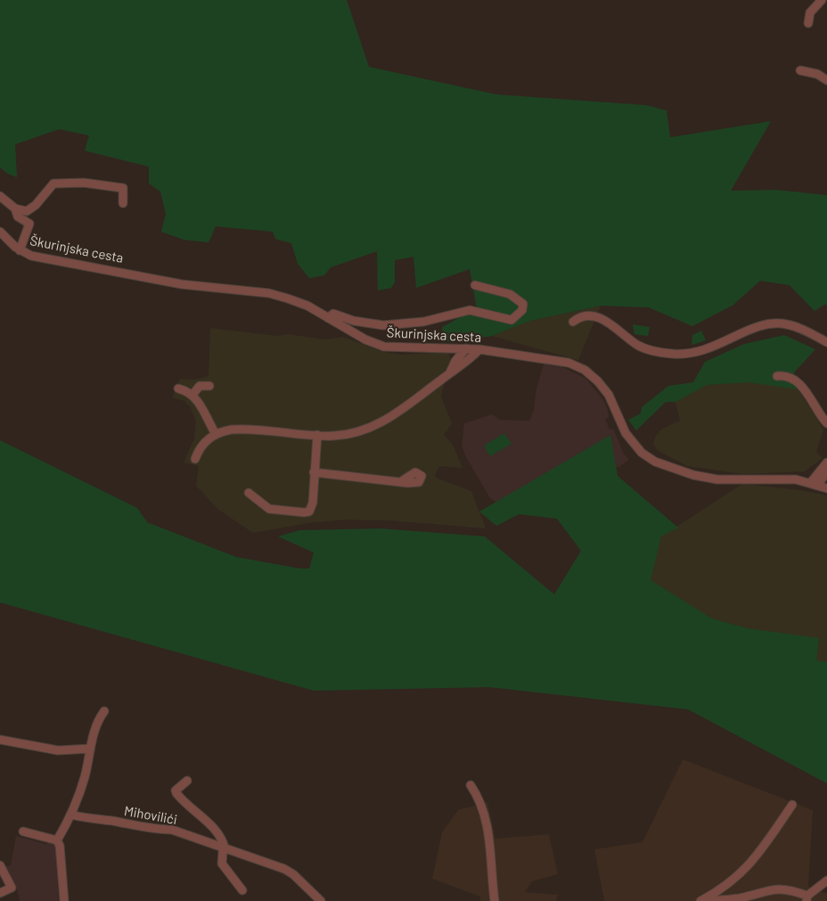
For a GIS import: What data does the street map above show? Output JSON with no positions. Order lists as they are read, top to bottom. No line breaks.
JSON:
{"streets":{"street":["Škurinjska cesta","Mihovilići"]}}
